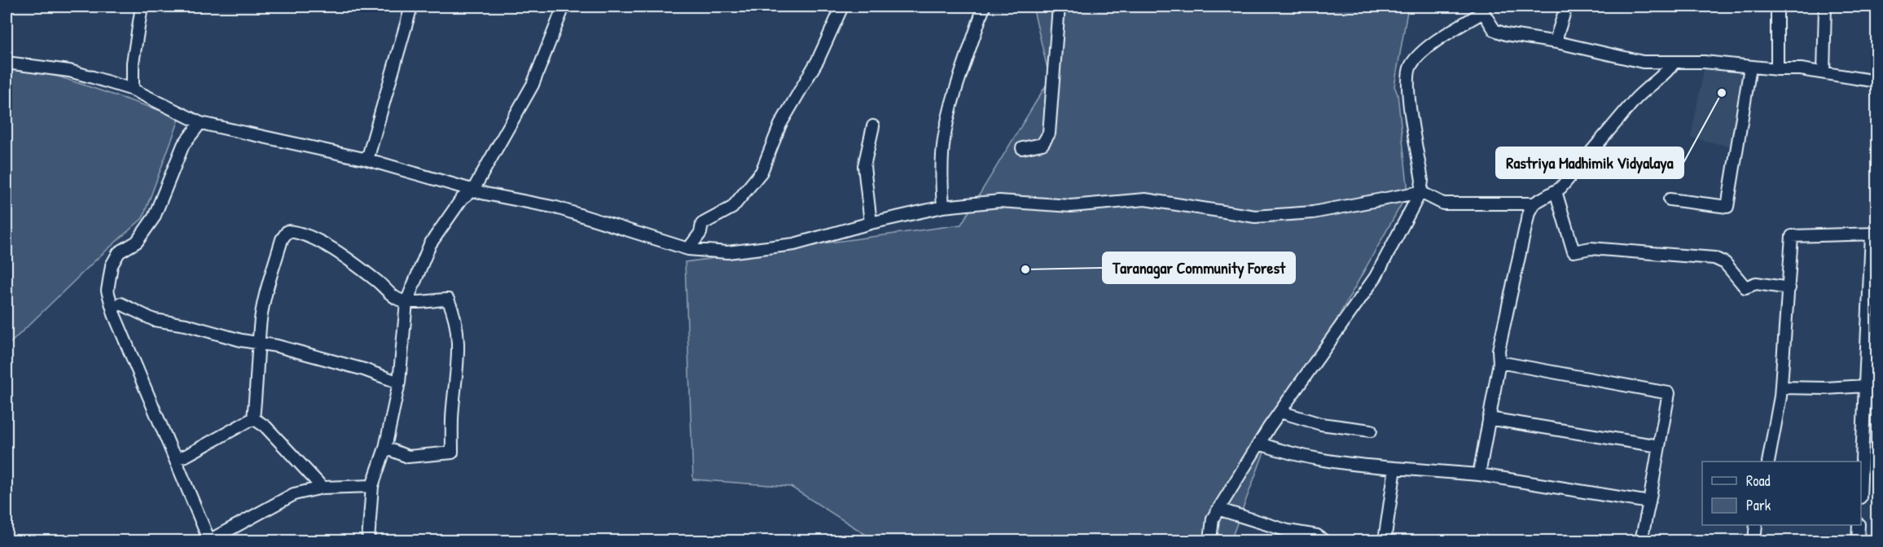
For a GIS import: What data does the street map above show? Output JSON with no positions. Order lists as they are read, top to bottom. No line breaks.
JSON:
{"places":["Rastriya Madhimik Vidyalaya","Taranagar Community Forest"],"legend":["Road","Park"]}
